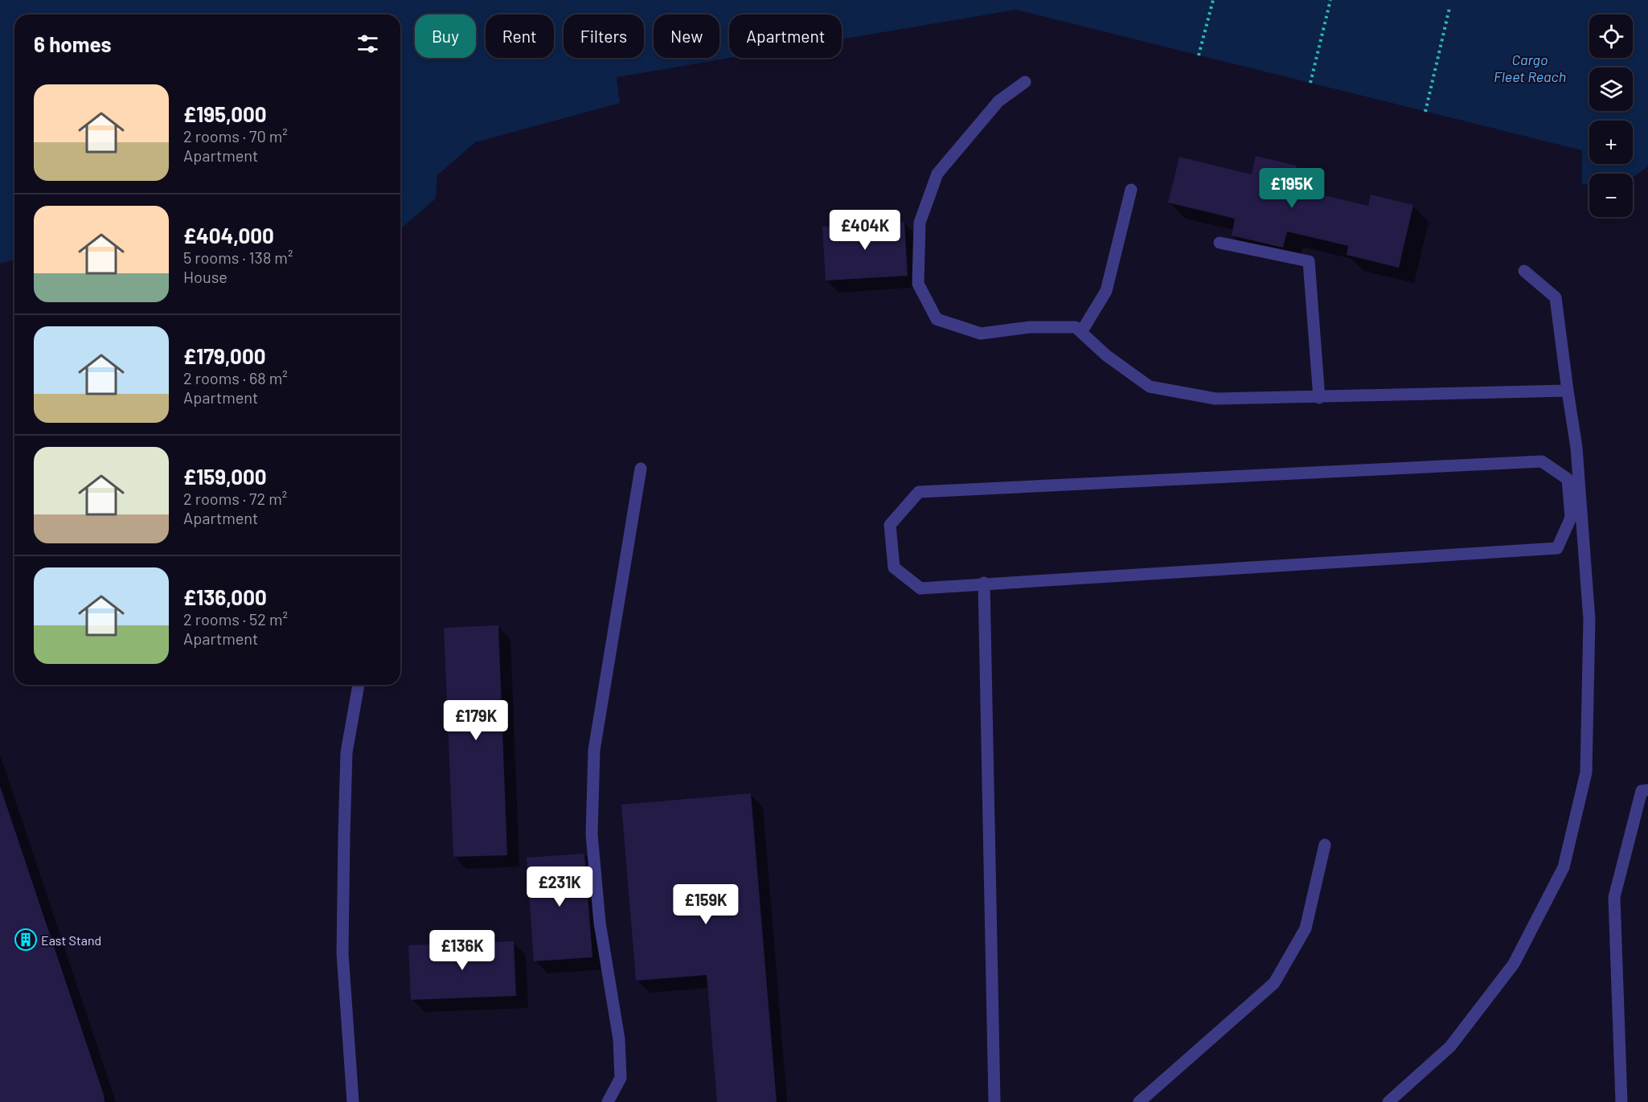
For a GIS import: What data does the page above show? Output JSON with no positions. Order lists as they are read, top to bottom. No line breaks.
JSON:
{"water":["Cargo Fleet Reach"],"places":{"building":["East Stand"]},"page":{"map_buttons":["+","−"],"chip":["Buy","Rent","Filters","New","Apartment"],"heading":"6 homes","list":[{"name":"£195,000","note":"2 rooms · 70 m² · Apartment"},{"name":"£404,000","note":"5 rooms · 138 m² · House"},{"name":"£179,000","note":"2 rooms · 68 m² · Apartment"},{"name":"£159,000","note":"2 rooms · 72 m² · Apartment"},{"name":"£136,000","note":"2 rooms · 52 m² · Apartment"}],"price":["£195K","£404K","£179K","£231K","£159K","£136K"]}}
